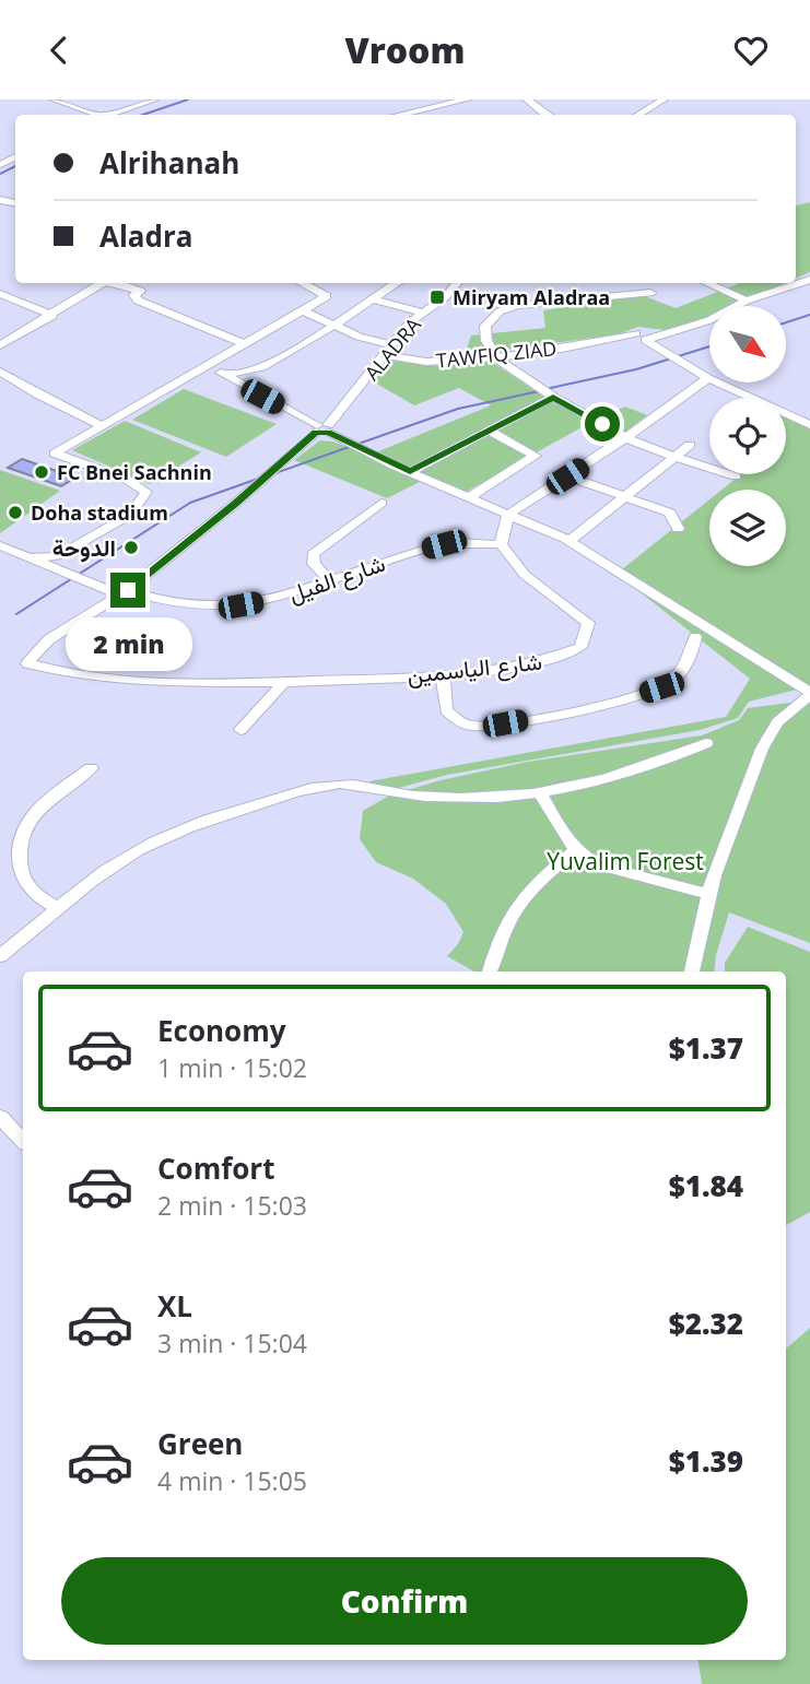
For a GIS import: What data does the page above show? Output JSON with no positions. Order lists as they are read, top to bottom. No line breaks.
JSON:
{"streets":{"street":["ALADRA","TAWFIQ ZIAD","شارع الفيل","شارع الياسمين"]},"crossings":[["ALADRA","TAWFIQ ZIAD"],["ALADRA","شارع الفيل"],["ALADRA","شارع الياسمين"],["شارع الفيل","شارع الياسمين"]],"parks":["Yuvalim Forest"],"places":{"transit":["Miryam Aladraa"],"other":["FC Bnei Sachnin","Doha stadium","الدوحة"]},"north":"bottom right","page":{"header":"Vroom","banner":["Alrihanah","Aladra"],"bubble":"2 min","list":[{"name":"Economy","note":"1 min · 15:02","value":"$1.37"},{"name":"Comfort","note":"2 min · 15:03","value":"$1.84"},{"name":"XL","note":"3 min · 15:04","value":"$2.32"},{"name":"Green","note":"4 min · 15:05","value":"$1.39"}],"buttons":"Confirm"}}
